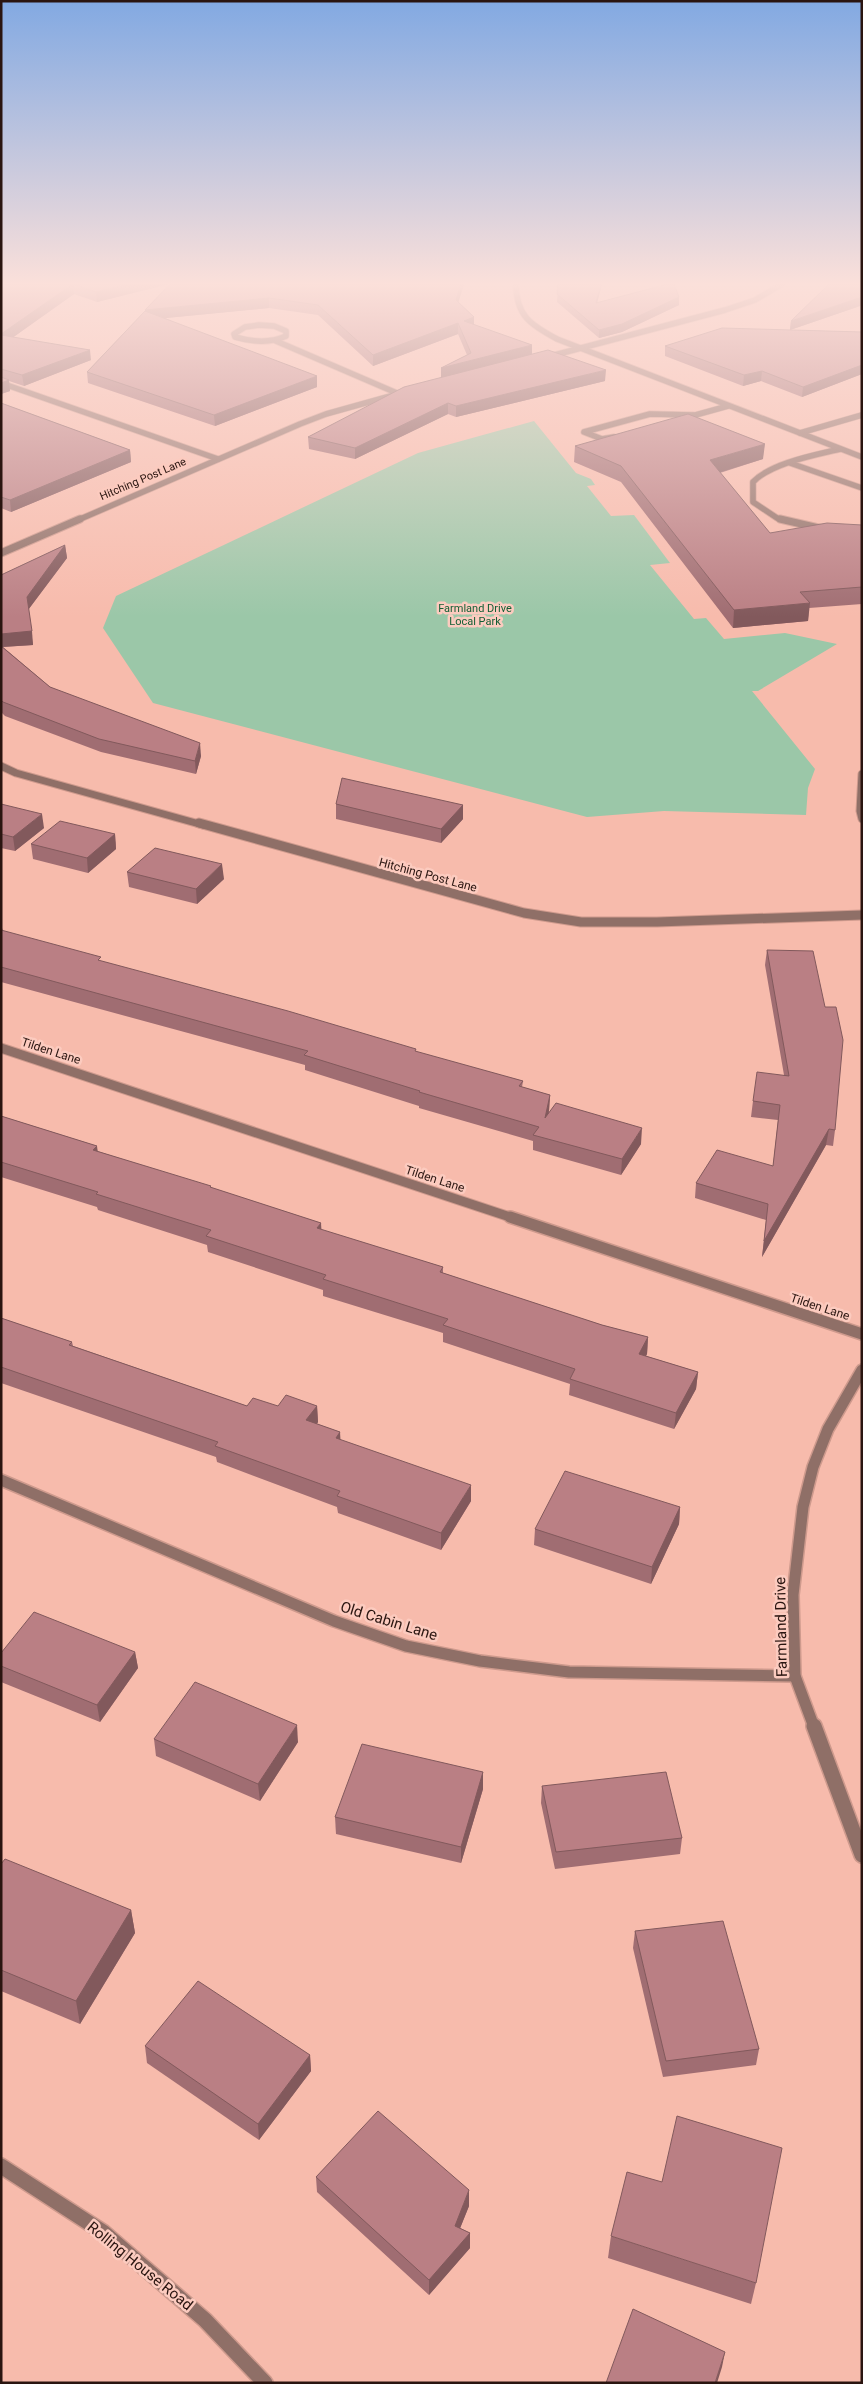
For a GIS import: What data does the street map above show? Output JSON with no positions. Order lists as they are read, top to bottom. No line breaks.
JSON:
{"streets":{"street":["Hitching Post Lane","Tilden Lane","Old Cabin Lane","Farmland Drive","Rolling House Road"]},"crossings":[["Old Cabin Lane","Farmland Drive"]],"parks":["Farmland Drive Local Park"]}
